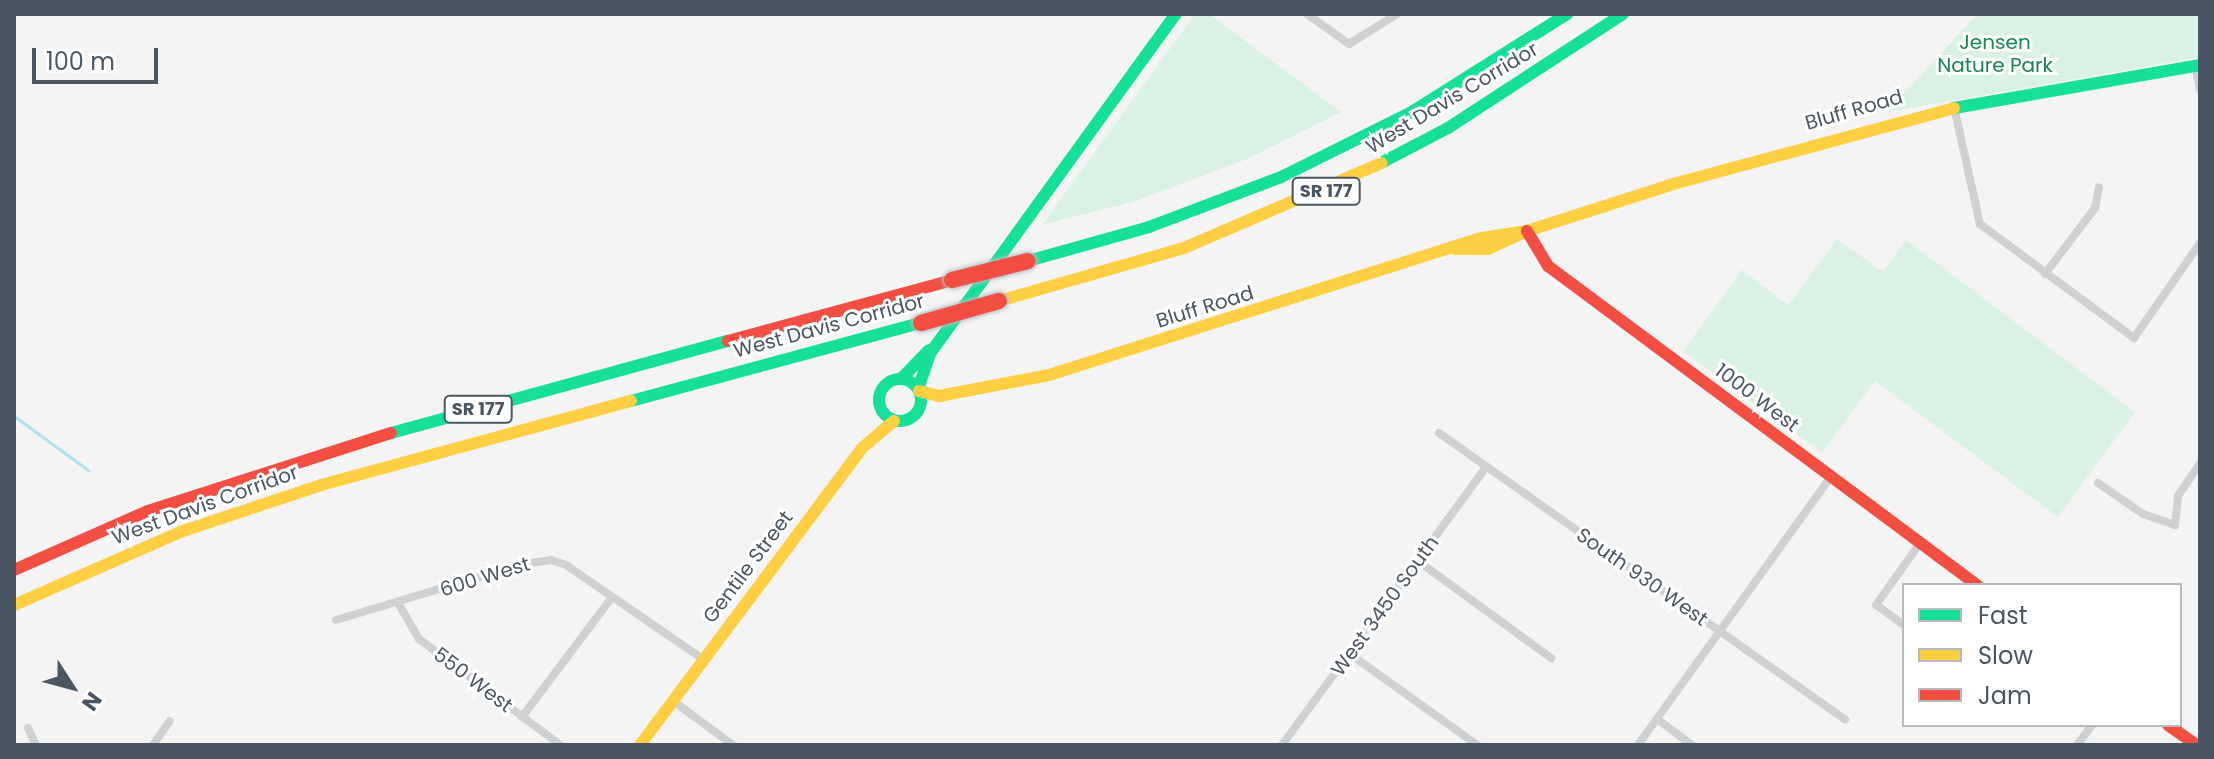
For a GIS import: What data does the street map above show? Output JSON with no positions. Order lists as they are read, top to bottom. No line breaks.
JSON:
{"streets":{"main road":["West Davis Corridor","Bluff Road","SR 177","1000 West","Gentile Street"],"street":["600 West","South 930 West","West 3450 South","550 West"]},"crossings":[["Bluff Road","1000 West"],["Bluff Road","Gentile Street"],["Gentile Street","600 West"],["600 West","550 West"],["South 930 West","West 3450 South"]],"parks":["Jensen Nature Park"],"legend":["Fast","Slow","Jam"],"scale_bar":"100 m","north":"bottom right"}
